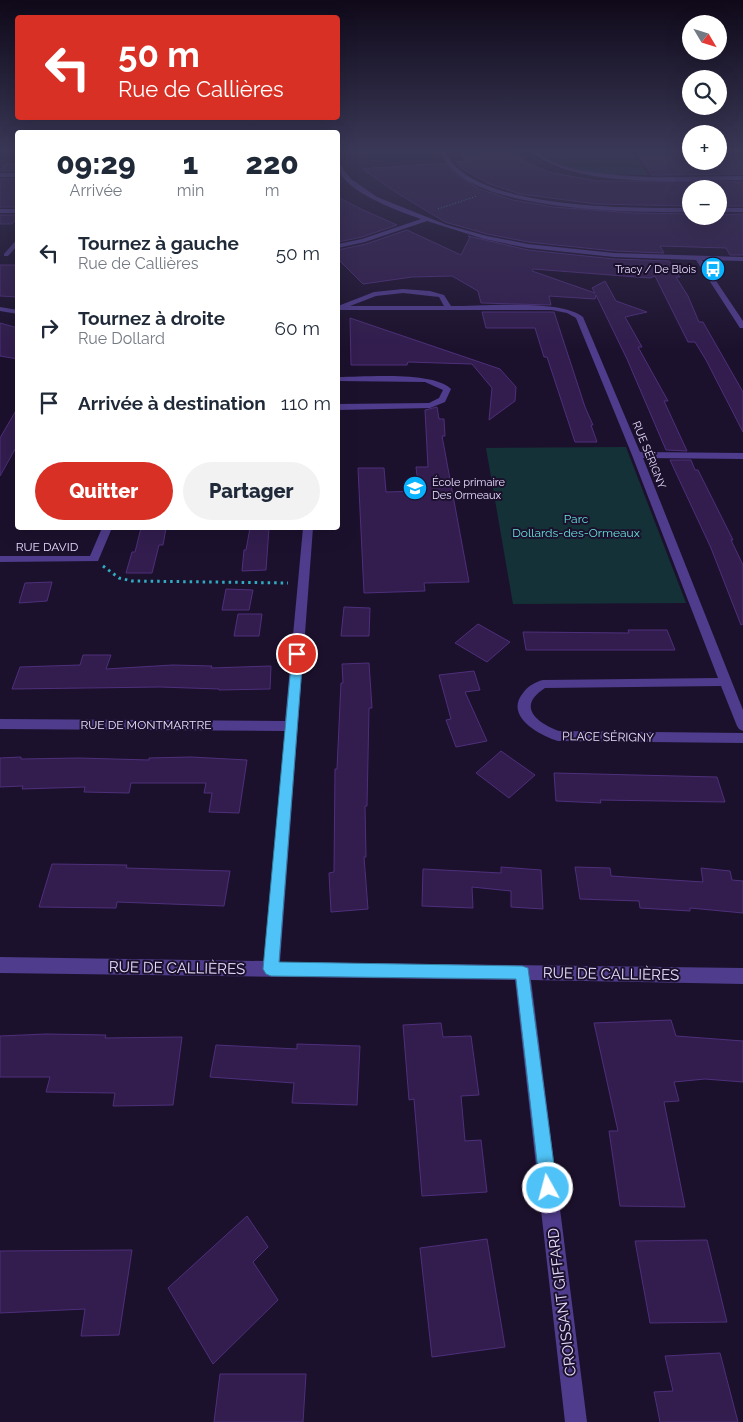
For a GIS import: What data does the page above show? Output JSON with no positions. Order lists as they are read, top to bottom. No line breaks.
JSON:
{"streets":{"street":["RUE SÉRIGNY","RUE DAVID","RUE DE MONTMARTRE","PLACE SÉRIGNY","RUE DE CALLIÈRES","CROISSANT GIFFARD"]},"crossings":[["RUE SÉRIGNY","PLACE SÉRIGNY"],["RUE DE CALLIÈRES","CROISSANT GIFFARD"]],"parks":["Parc Dollards-des-Ormeaux"],"places":{"bus stop":["Tracy / De Blois"],"school or university":["École primaire Des Ormeaux"]},"north":"bottom right","page":{"map_buttons":["+","−"],"turn":["50 m","Rue de Callières"],"eta":["09:29","Arrivée","1","min","220","m"],"list":[{"name":"Tournez à gauche","note":"Rue de Callières","value":"50 m"},{"name":"Tournez à droite","note":"Rue Dollard","value":"60 m"},{"name":"Arrivée à destination","value":"110 m"}],"buttons":["Quitter","Partager"]}}
